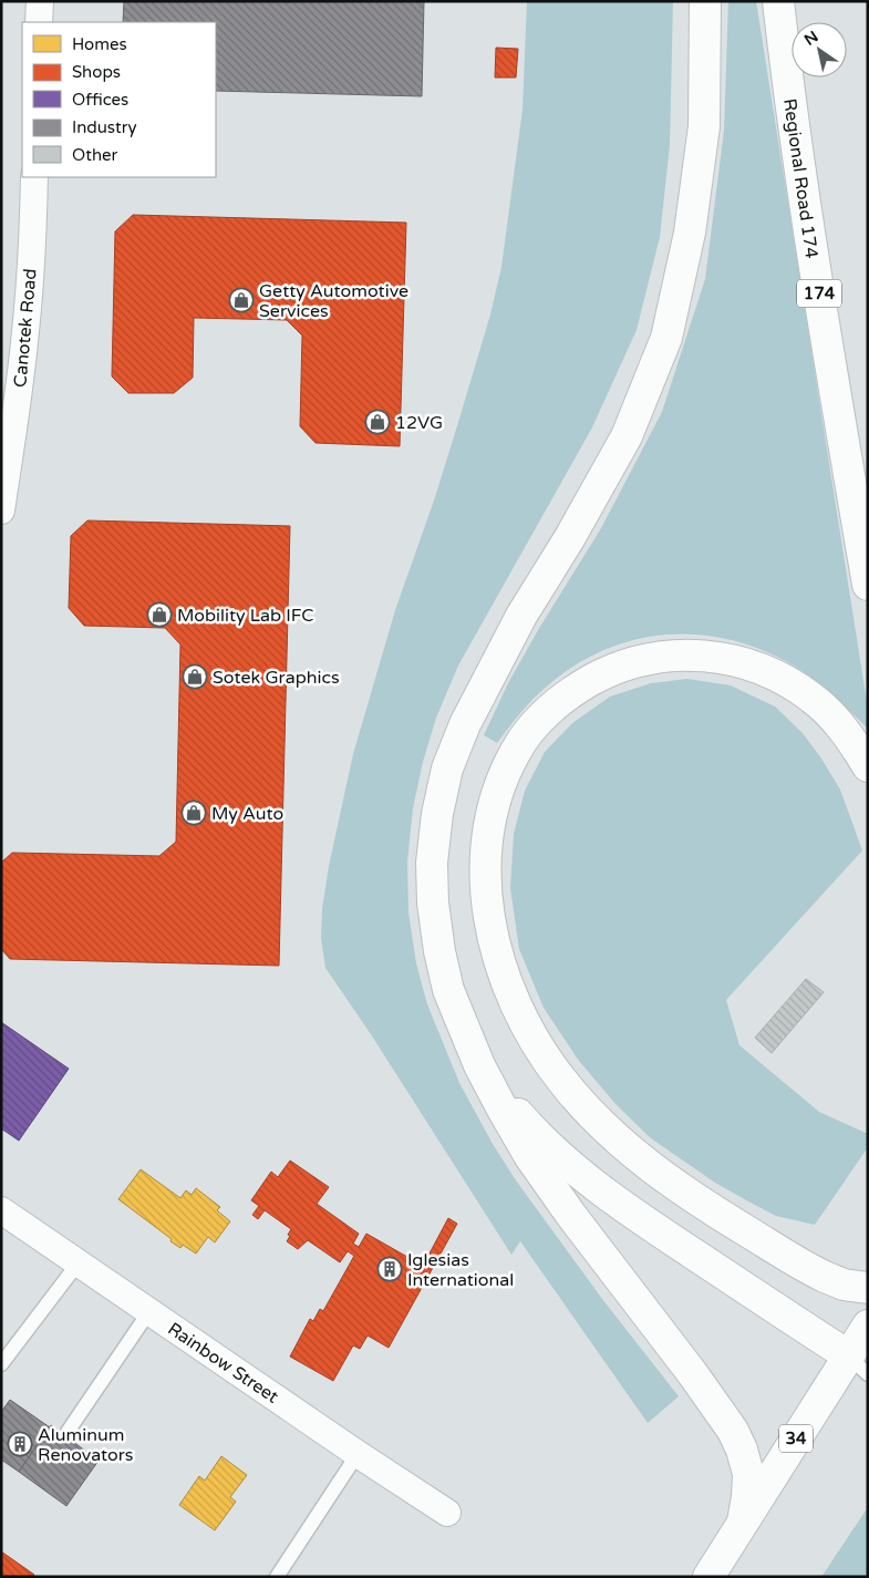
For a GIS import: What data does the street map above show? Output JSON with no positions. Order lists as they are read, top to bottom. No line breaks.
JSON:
{"streets":{"main road":["Regional Road 174","174","34"],"street":["Canotek Road","Rainbow Street"]},"places":{"shop":["Getty Automotive Services","12VG","Mobility Lab IFC","Sotek Graphics","My Auto"],"building":["Iglesias International","Aluminum Renovators"]},"legend":["Homes","Shops","Offices","Industry","Other"],"north":"top left"}
